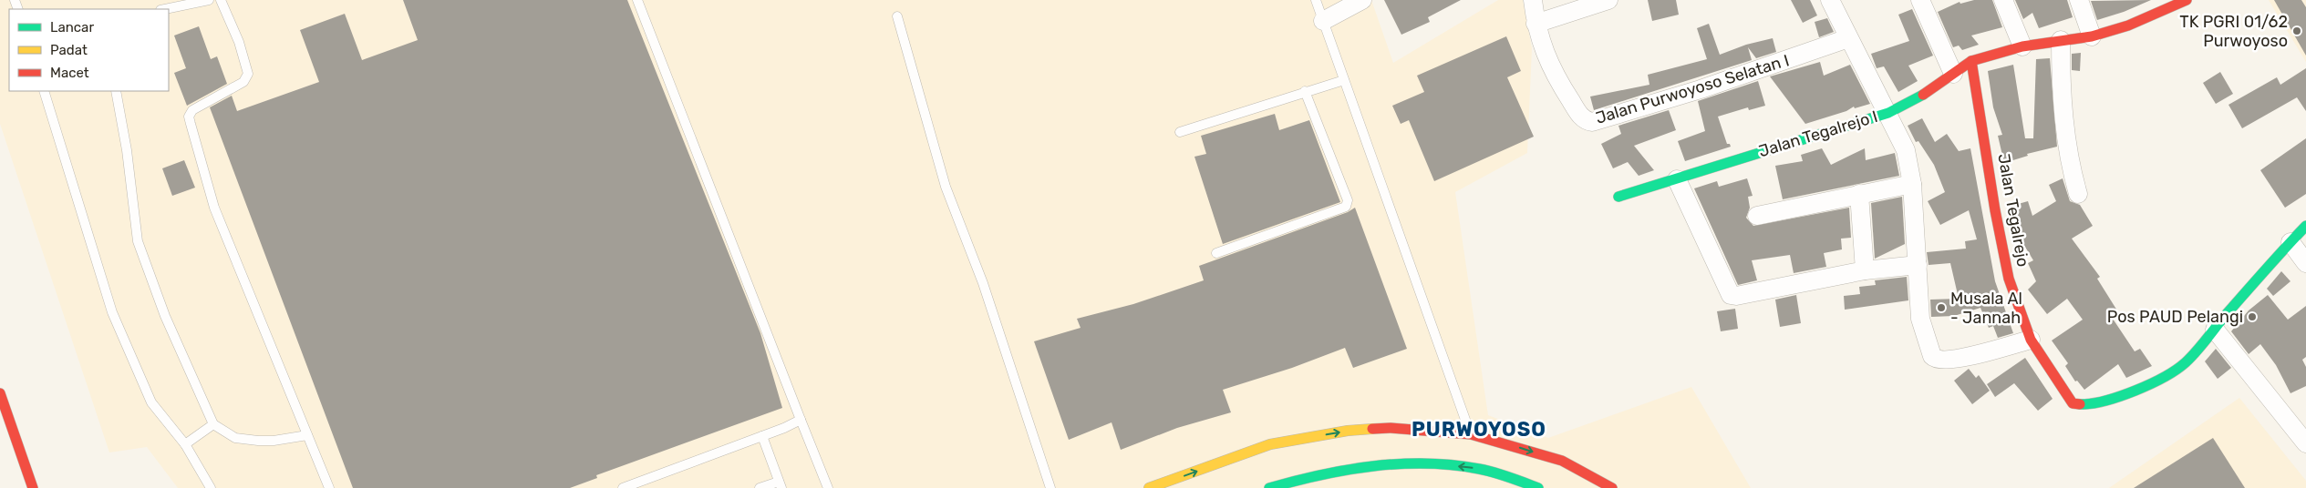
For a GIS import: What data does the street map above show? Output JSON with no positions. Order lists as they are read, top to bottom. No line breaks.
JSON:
{"streets":{"street":["Jalan Purwoyoso Selatan I","Jalan Tegalrejo I","Jalan Tegalrejo"]},"crossings":[["Jalan Tegalrejo I","Jalan Tegalrejo"]],"districts":["PURWOYOSO"],"places":["TK PGRI 01/62 Purwoyoso","Musala Al - Jannah","Pos PAUD Pelangi"],"legend":["Lancar","Padat","Macet"]}
